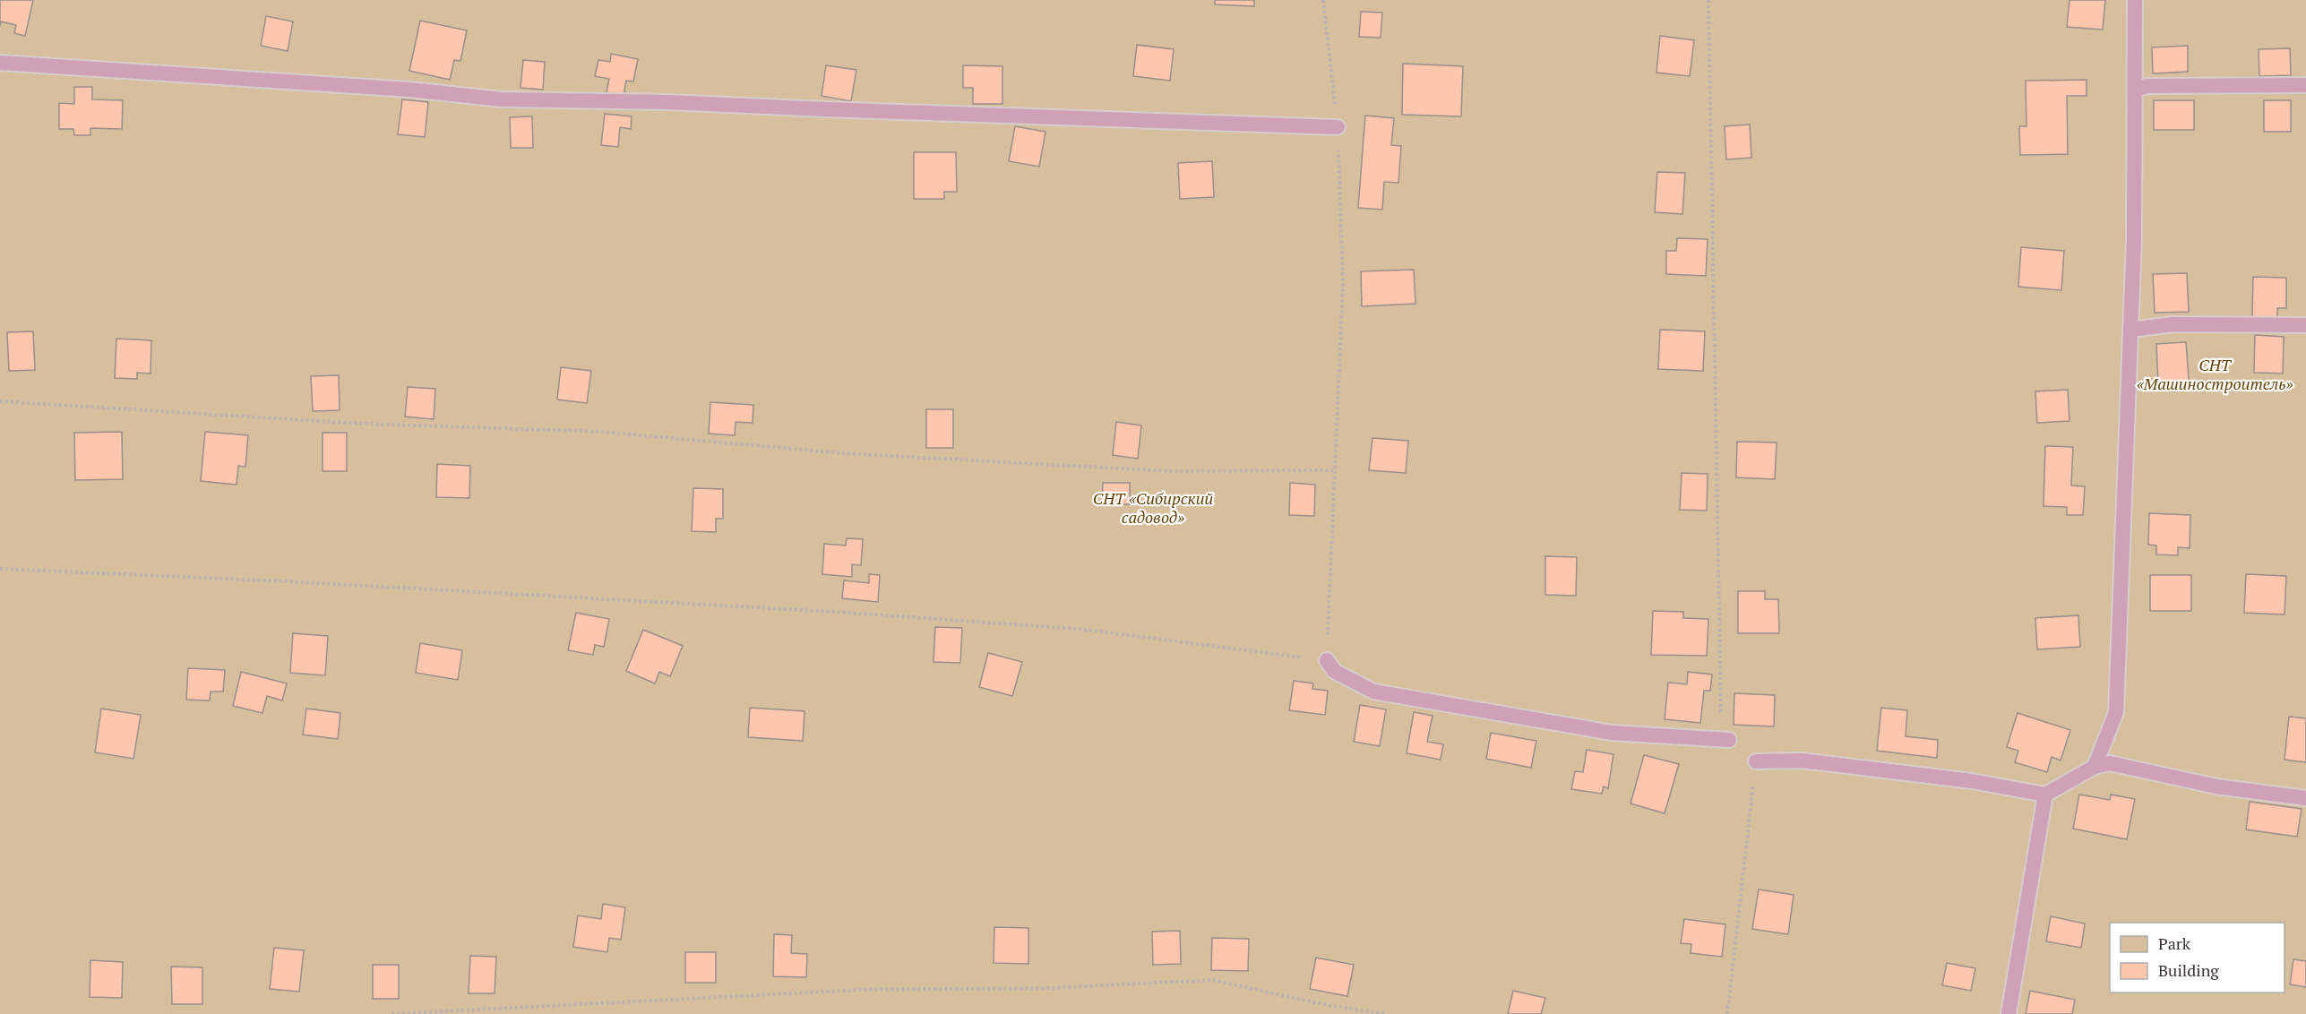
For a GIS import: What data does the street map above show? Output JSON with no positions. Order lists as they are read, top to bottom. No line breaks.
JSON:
{"parks":["СНТ «Машиностроитель»","СНТ «Сибирский садовод»"],"legend":["Park","Building"]}
